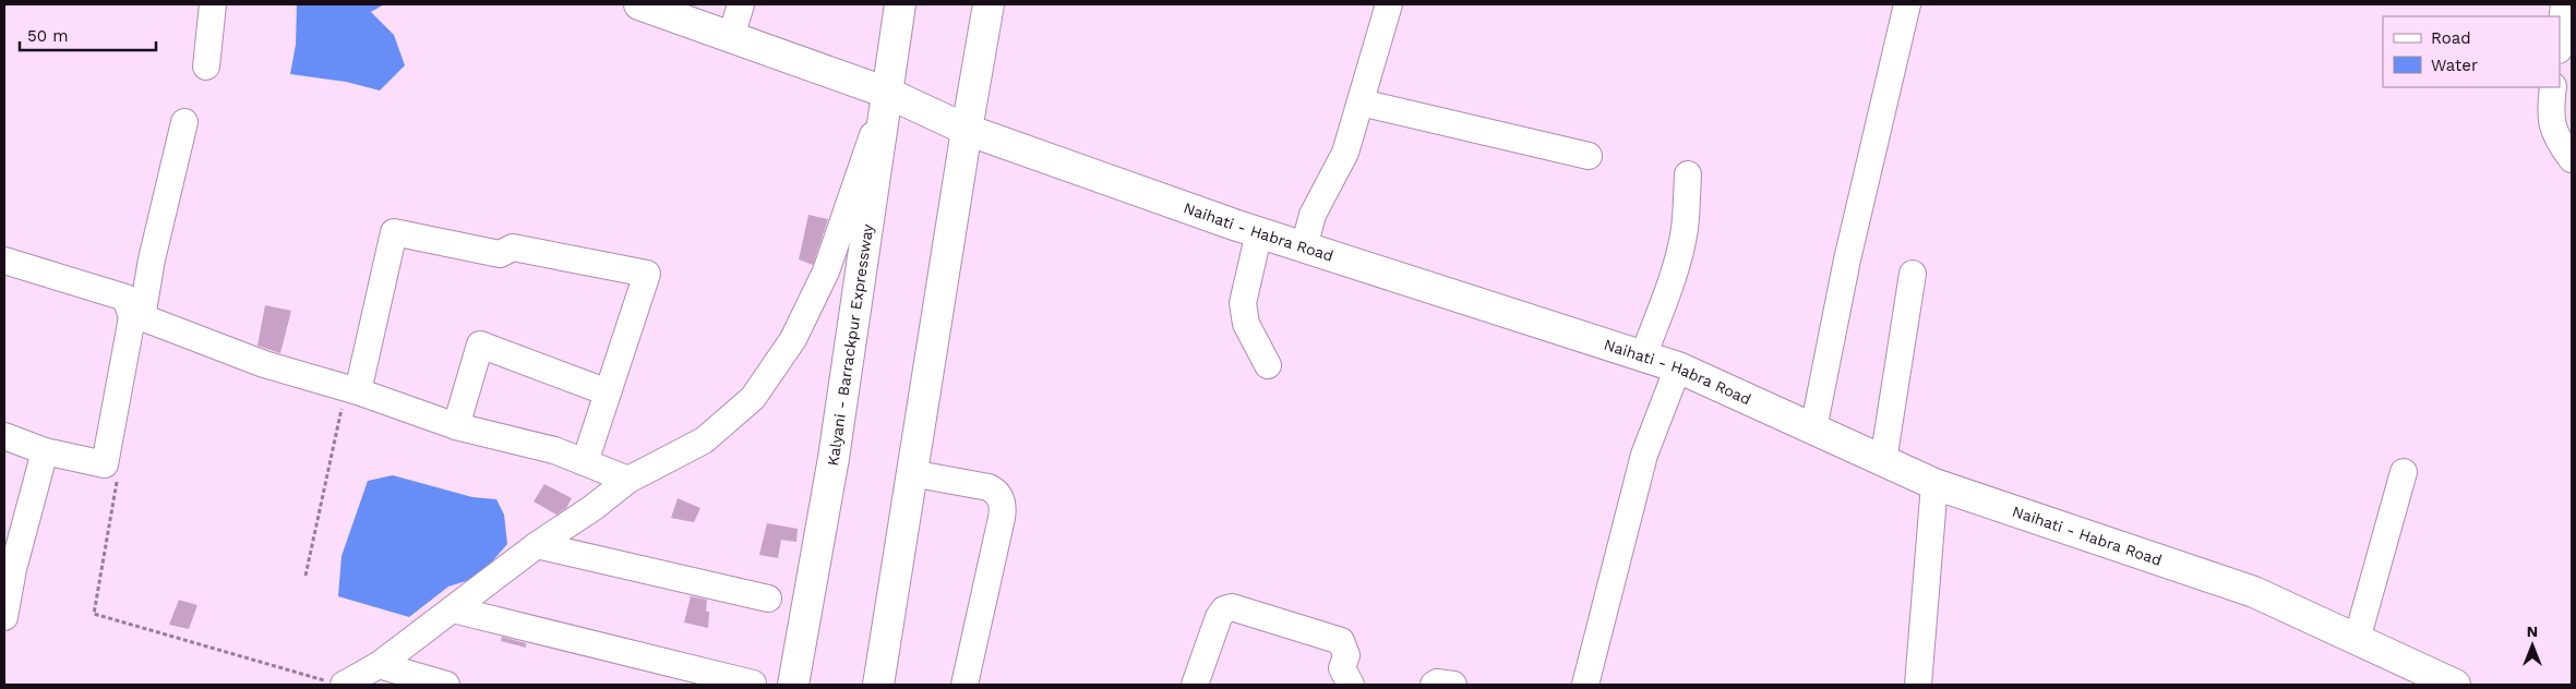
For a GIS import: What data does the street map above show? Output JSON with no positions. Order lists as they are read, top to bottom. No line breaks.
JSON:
{"streets":{"main road":["Naihati - Habra Road","Kalyani - Barrackpur Expressway"]},"crossings":[["Naihati - Habra Road","Kalyani - Barrackpur Expressway"]],"legend":["Road","Water"],"scale_bar":"50 m","north":"top"}
